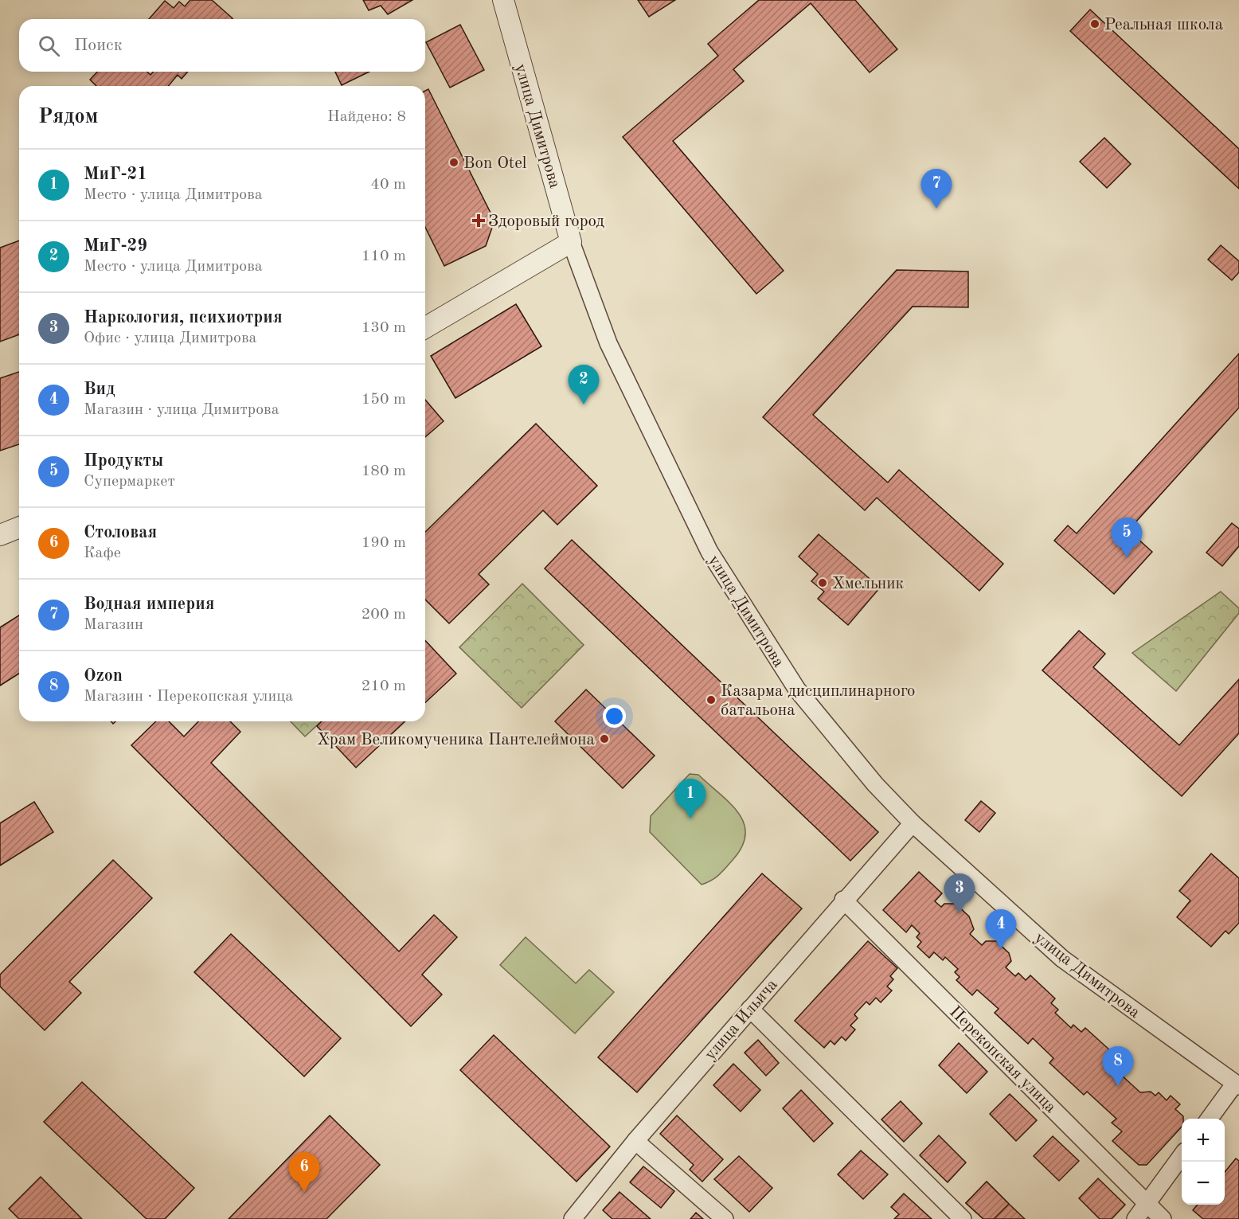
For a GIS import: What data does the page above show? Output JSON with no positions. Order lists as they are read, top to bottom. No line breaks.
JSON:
{"streets":{"street":["улица Димитрова","улица Ильича","Перекопская улица"]},"crossings":[["улица Димитрова","улица Ильича"],["улица Ильича","Перекопская улица"]],"places":{"other":["Реальная школа","Bon Otel","Хмельник","Казарма дисциплинарного батальона","Храм Великомученика Пантелеймона"],"health":["Здоровый город"]},"page":{"search":"Поиск","heading":["Рядом","Найдено: 8"],"list":[{"mark":"1","name":"МиГ-21","note":"Место · улица Димитрова","value":"40 m"},{"mark":"2","name":"МиГ-29","note":"Место · улица Димитрова","value":"110 m"},{"mark":"3","name":"Наркология, психиотрия","note":"Офис · улица Димитрова","value":"130 m"},{"mark":"4","name":"Вид","note":"Магазин · улица Димитрова","value":"150 m"},{"mark":"5","name":"Продукты","note":"Супермаркет","value":"180 m"},{"mark":"6","name":"Столовая","note":"Кафе","value":"190 m"},{"mark":"7","name":"Водная империя","note":"Магазин","value":"200 m"},{"mark":"8","name":"Ozon","note":"Магазин · Перекопская улица","value":"210 m"}],"pins":["7","2","5","1","3","4","8","6"],"map_buttons":["+","−"]}}
